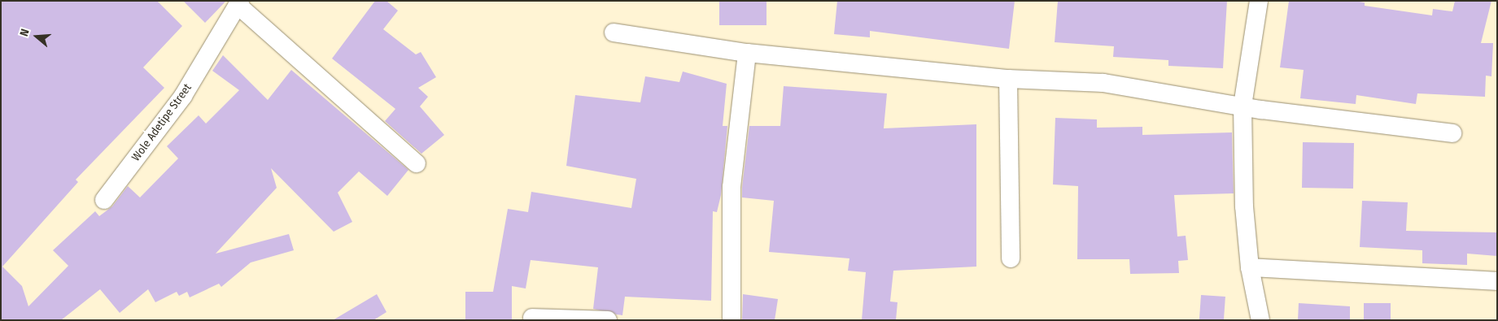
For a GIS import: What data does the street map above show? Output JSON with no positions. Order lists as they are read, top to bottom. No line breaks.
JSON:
{"streets":{"street":["Wole Adetipe Street"]},"north":"left"}
